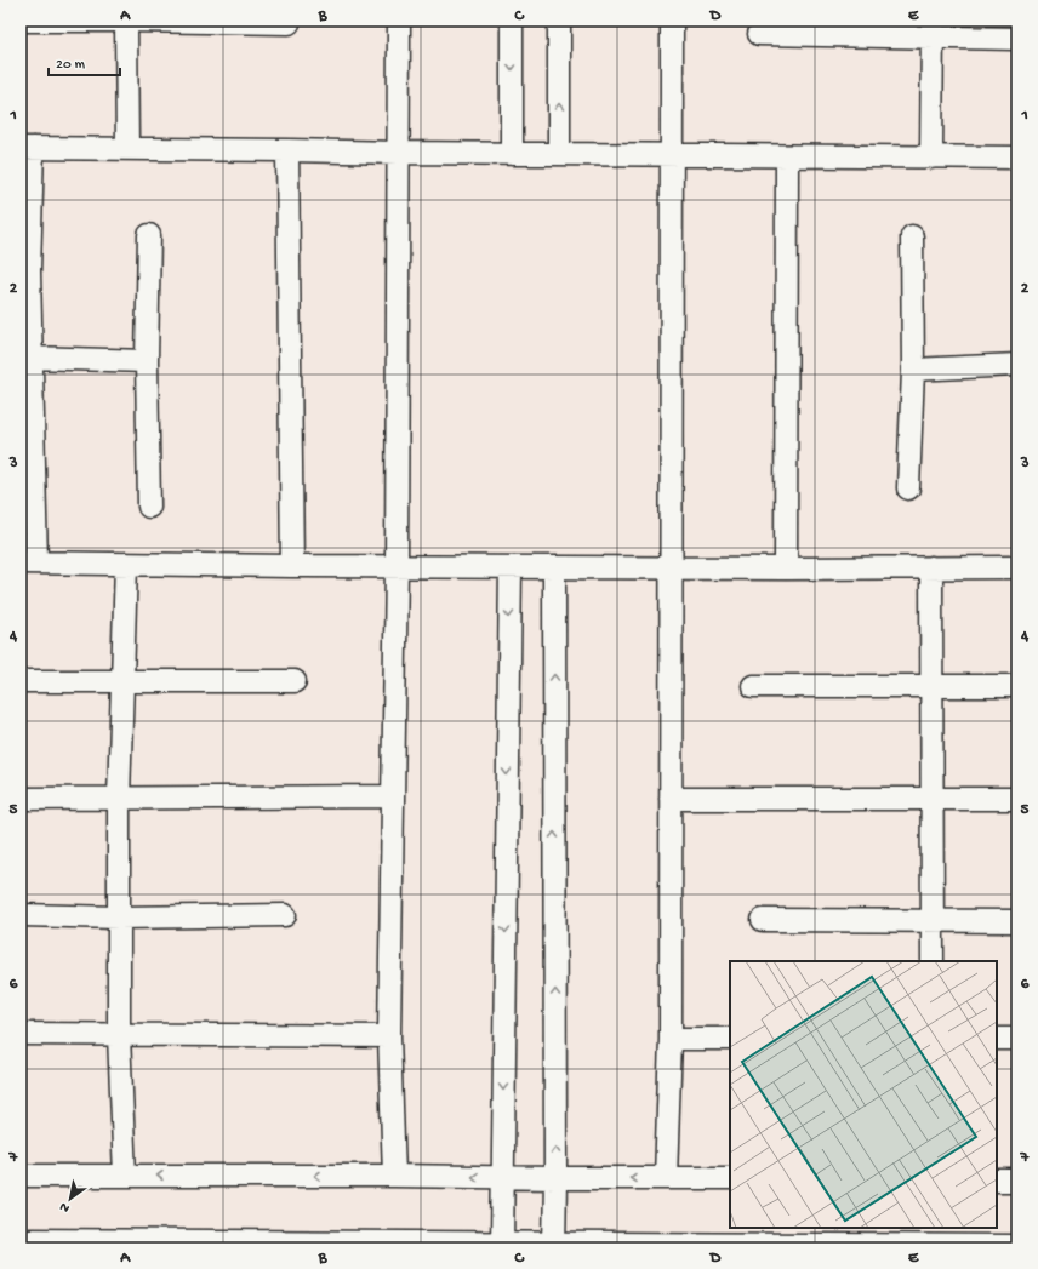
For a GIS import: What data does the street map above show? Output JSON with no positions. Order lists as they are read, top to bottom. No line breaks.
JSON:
{"scale_bar":"20 m","north":"bottom left","grid":{"columns":["A","B","C","D","E"],"rows":["1","2","3","4","5","6","7"]}}
